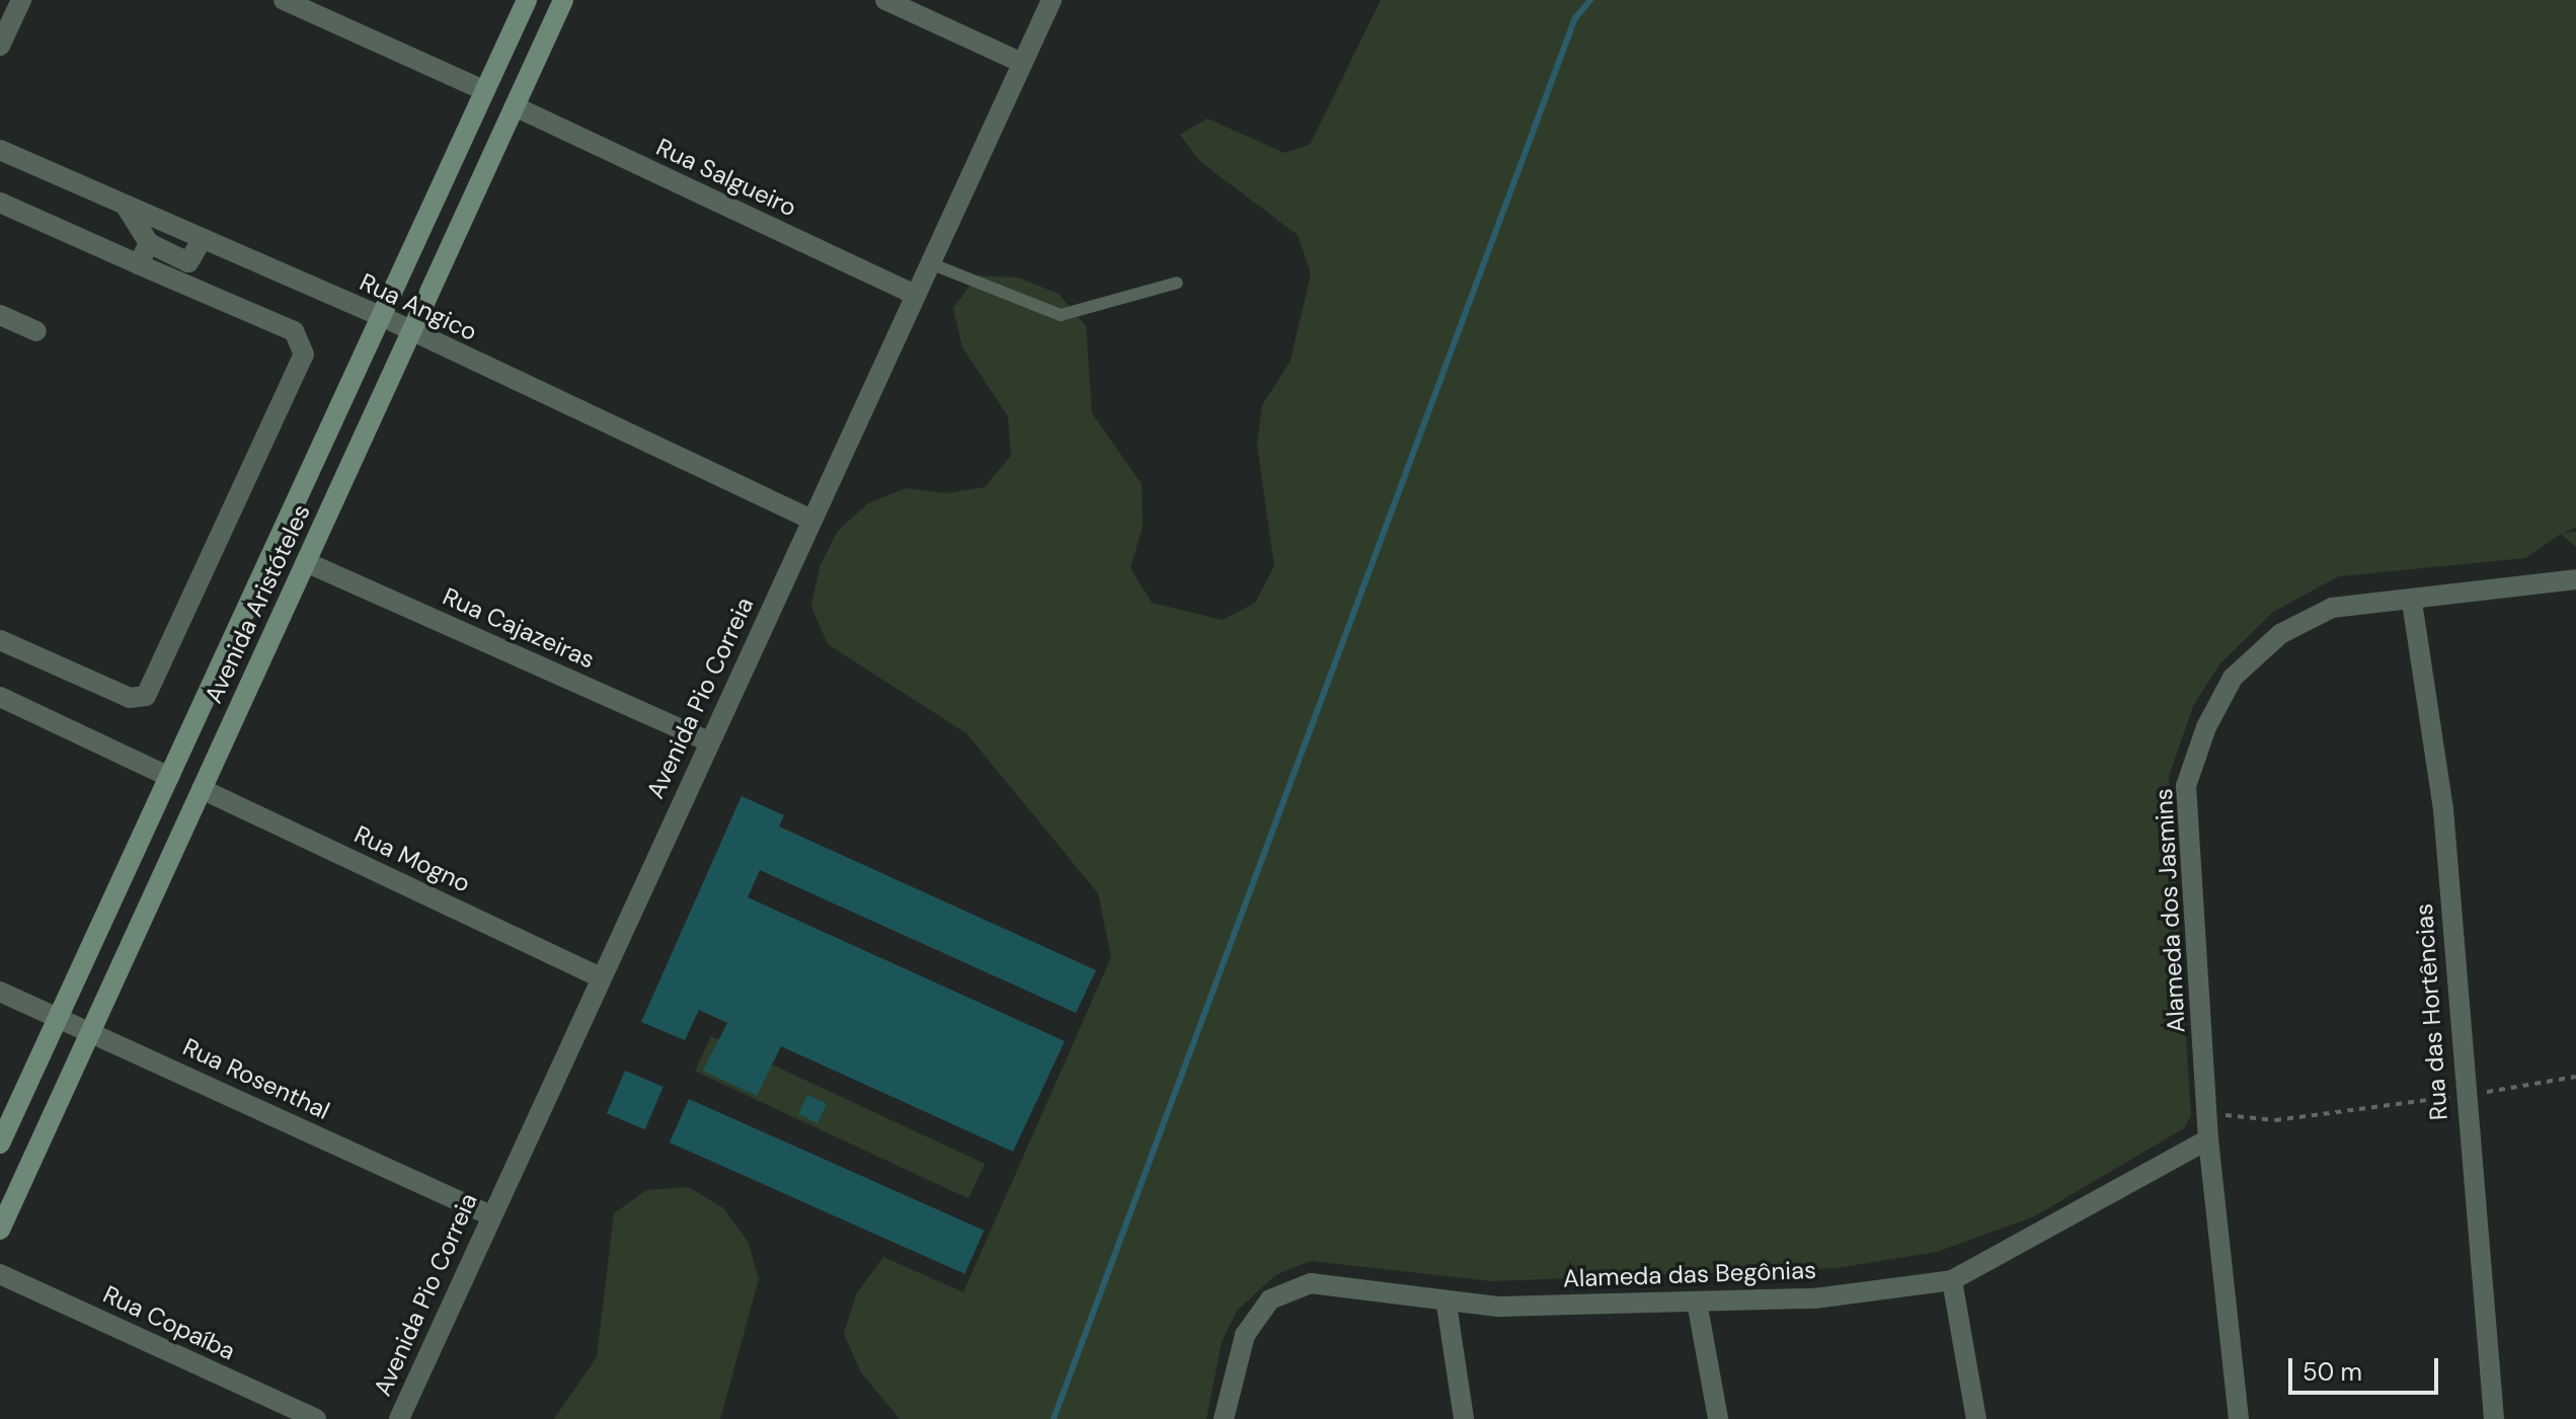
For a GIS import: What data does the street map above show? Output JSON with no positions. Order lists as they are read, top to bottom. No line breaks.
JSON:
{"streets":{"street":["Rua Salgueiro","Rua Angico","Avenida Aristóteles","Rua Cajazeiras","Avenida Pio Correia","Rua Mogno","Alameda dos Jasmins","Rua das Hortências","Rua Rosenthal","Alameda das Begônias","Rua Copaíba"]},"crossings":[["Rua Salgueiro","Avenida Aristóteles"],["Rua Salgueiro","Avenida Pio Correia"],["Rua Angico","Avenida Aristóteles"],["Rua Angico","Avenida Pio Correia"],["Avenida Aristóteles","Rua Cajazeiras"],["Avenida Aristóteles","Rua Mogno"],["Avenida Aristóteles","Rua Rosenthal"],["Rua Cajazeiras","Avenida Pio Correia"],["Avenida Pio Correia","Rua Mogno"],["Avenida Pio Correia","Rua Rosenthal"],["Alameda dos Jasmins","Rua das Hortências"],["Alameda dos Jasmins","Alameda das Begônias"]],"scale_bar":"50 m"}
